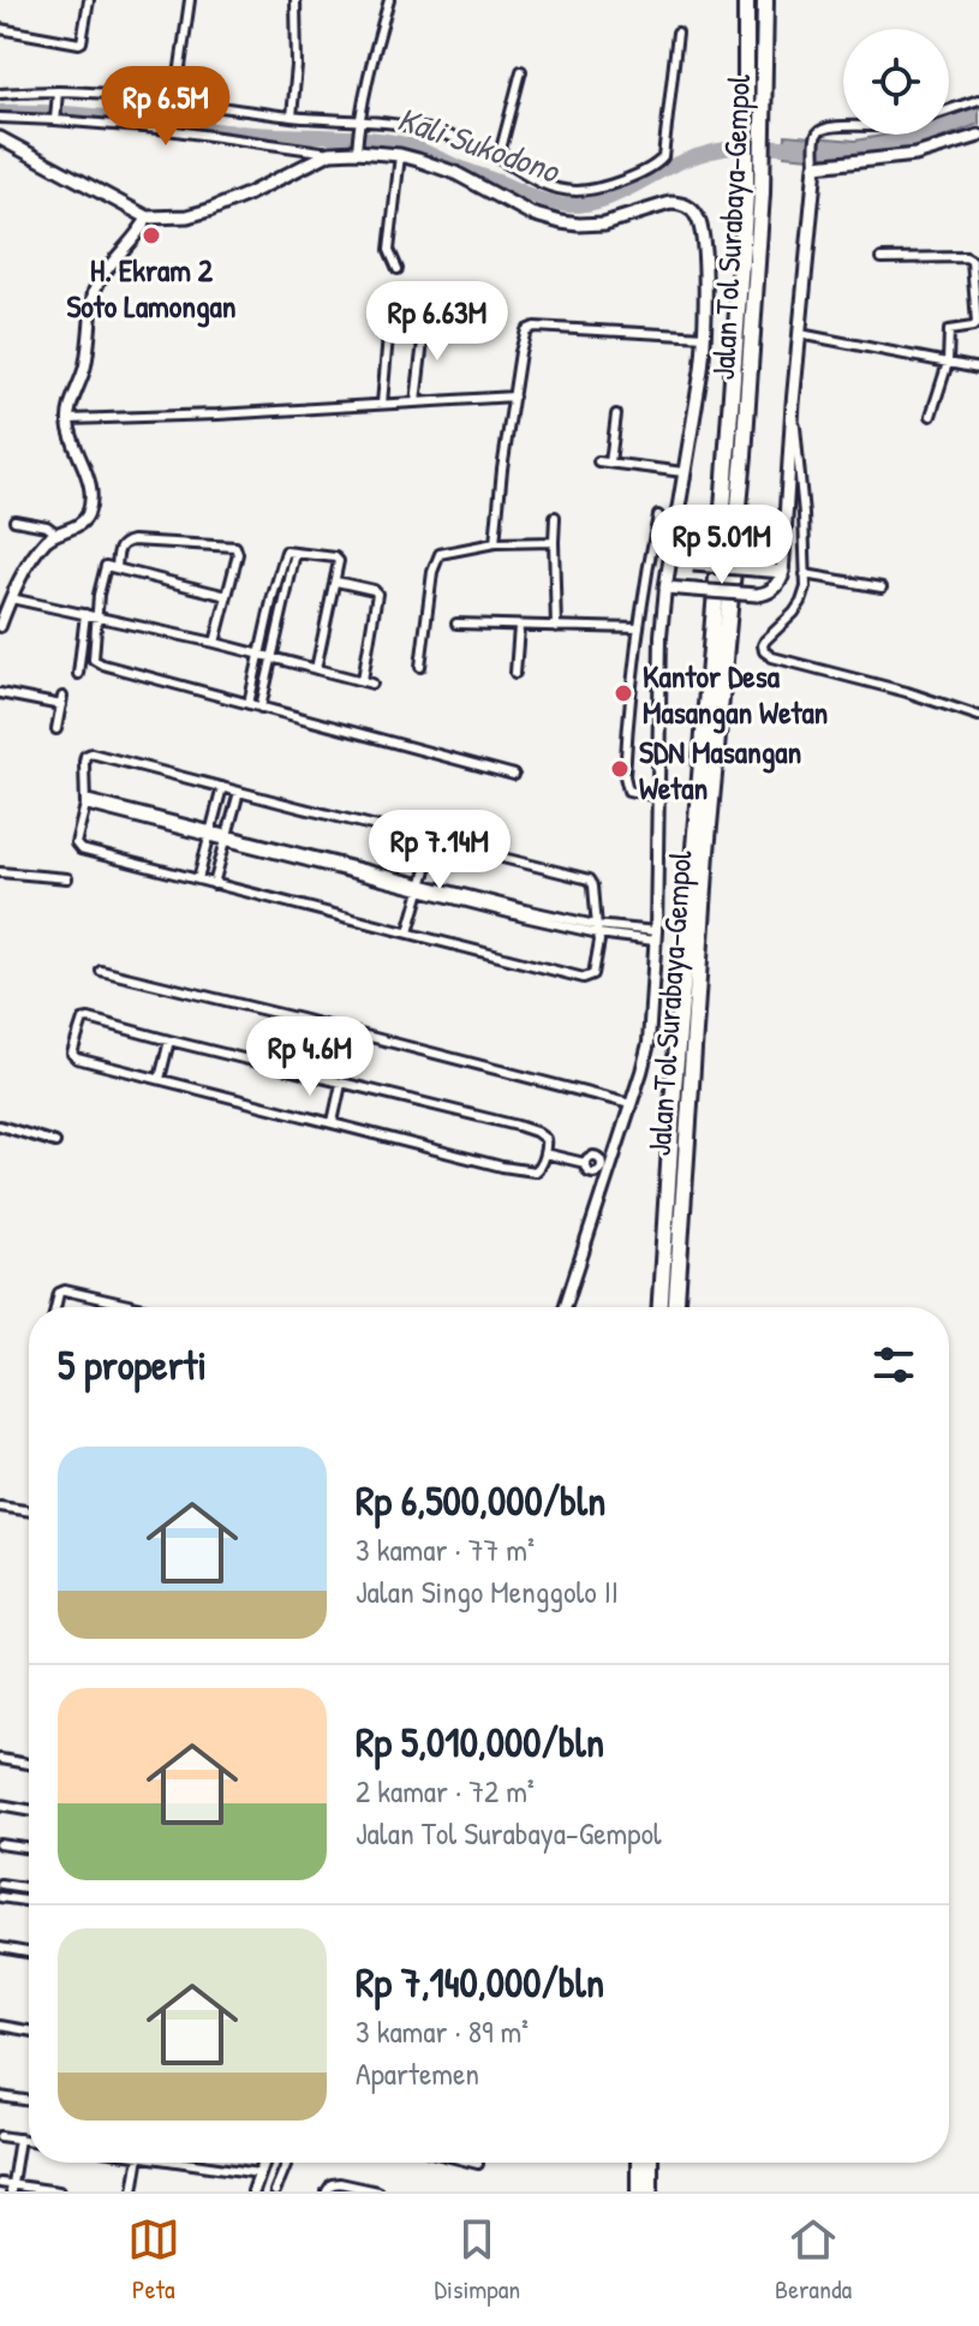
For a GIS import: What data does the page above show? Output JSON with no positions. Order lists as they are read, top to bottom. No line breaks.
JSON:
{"streets":{"highway":["Jalan Tol Surabaya–Gempol"]},"water":["Kali Sukodono"],"places":["H. Ekram 2 Soto Lamongan","Kantor Desa Masangan Wetan","SDN Masangan Wetan"],"page":{"price":["Rp 6.5M","Rp 6.63M","Rp 5.01M","Rp 7.14M","Rp 4.6M"],"heading":"5 properti","list":[{"name":"Rp 6,500,000/bln","note":"3 kamar · 77 m² · Jalan Singo Menggolo II"},{"name":"Rp 5,010,000/bln","note":"2 kamar · 72 m² · Jalan Tol Surabaya–Gempol"},{"name":"Rp 7,140,000/bln","note":"3 kamar · 89 m² · Apartemen"}],"tabs":["Peta","Disimpan","Beranda"]}}
